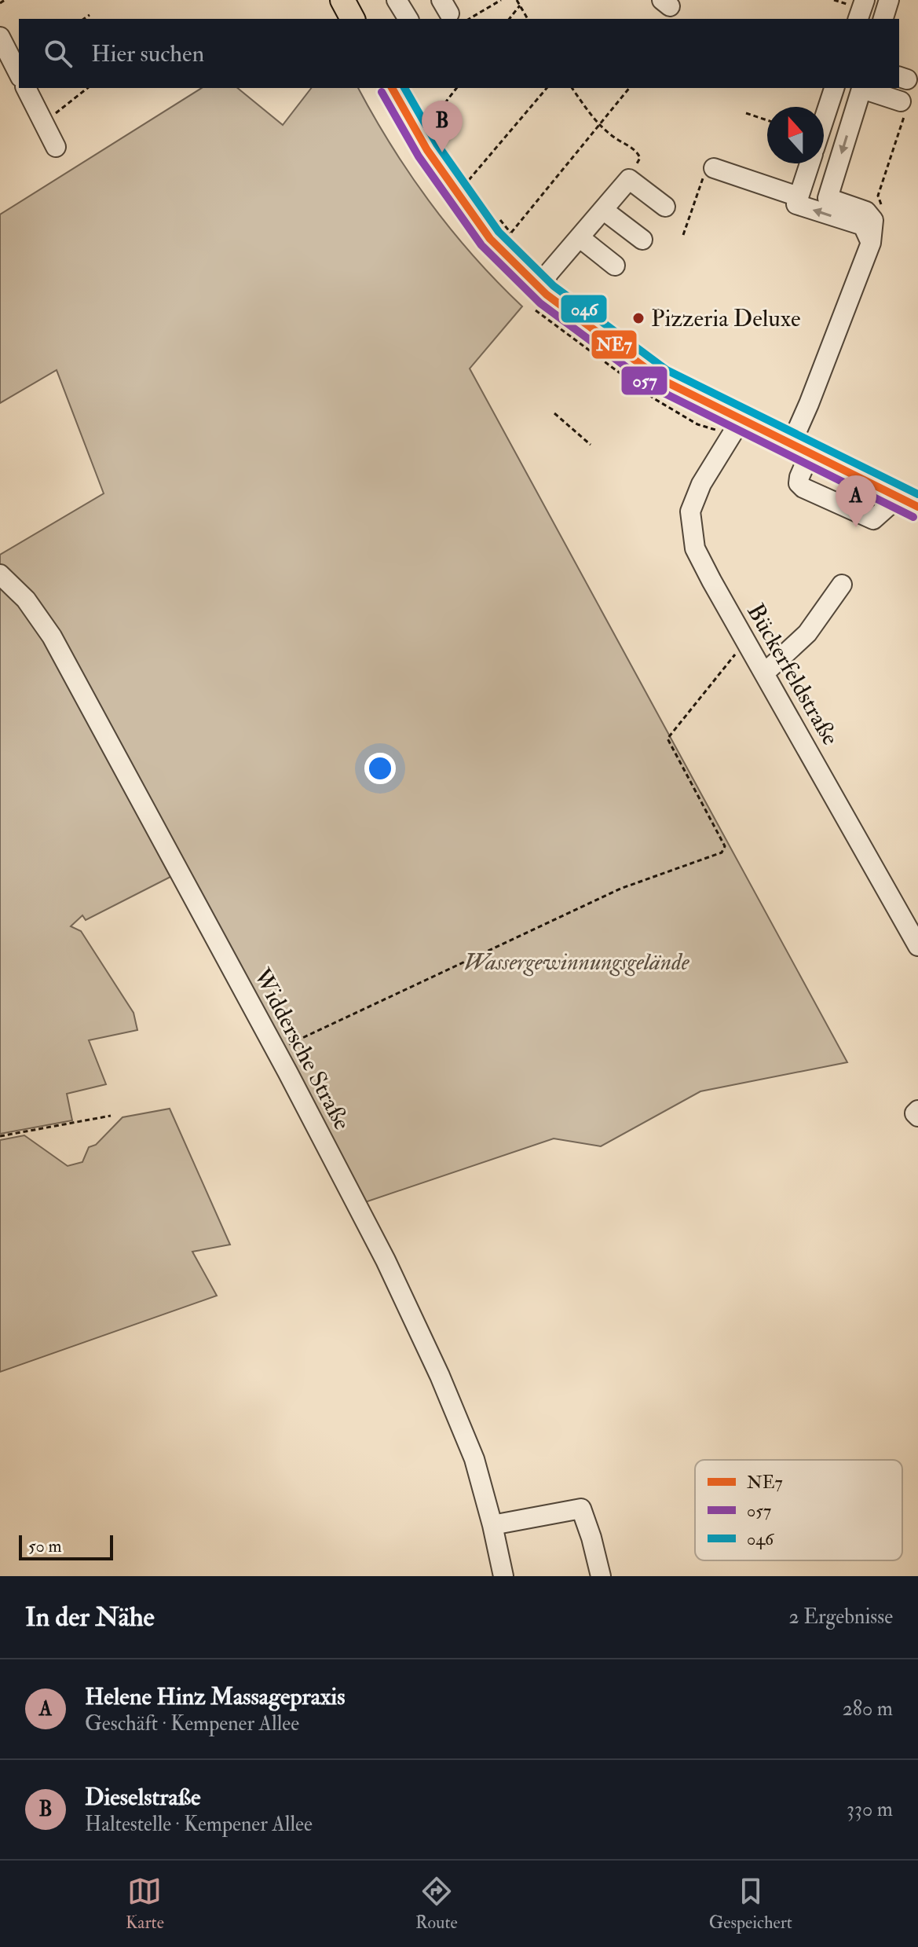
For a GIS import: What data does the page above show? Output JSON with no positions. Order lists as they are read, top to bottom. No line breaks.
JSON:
{"streets":{"street":["Bückerfeldstraße","Widdersche Straße"]},"parks":["Wassergewinnungsgelände"],"places":["Pizzeria Deluxe"],"lines":["transit line NE7","transit line 046","transit line 057"],"legend":["NE7","057","046"],"scale_bar":"50 m","north":"top","page":{"search":"Hier suchen","pins":["B","A"],"scale":"50 m","heading":["In der Nähe","2 Ergebnisse"],"list":[{"mark":"A","name":"Helene Hinz Massagepraxis","note":"Geschäft · Kempener Allee","value":"280 m"},{"mark":"B","name":"Dieselstraße","note":"Haltestelle · Kempener Allee","value":"330 m"}],"nav":["Karte","Route","Gespeichert"]}}
